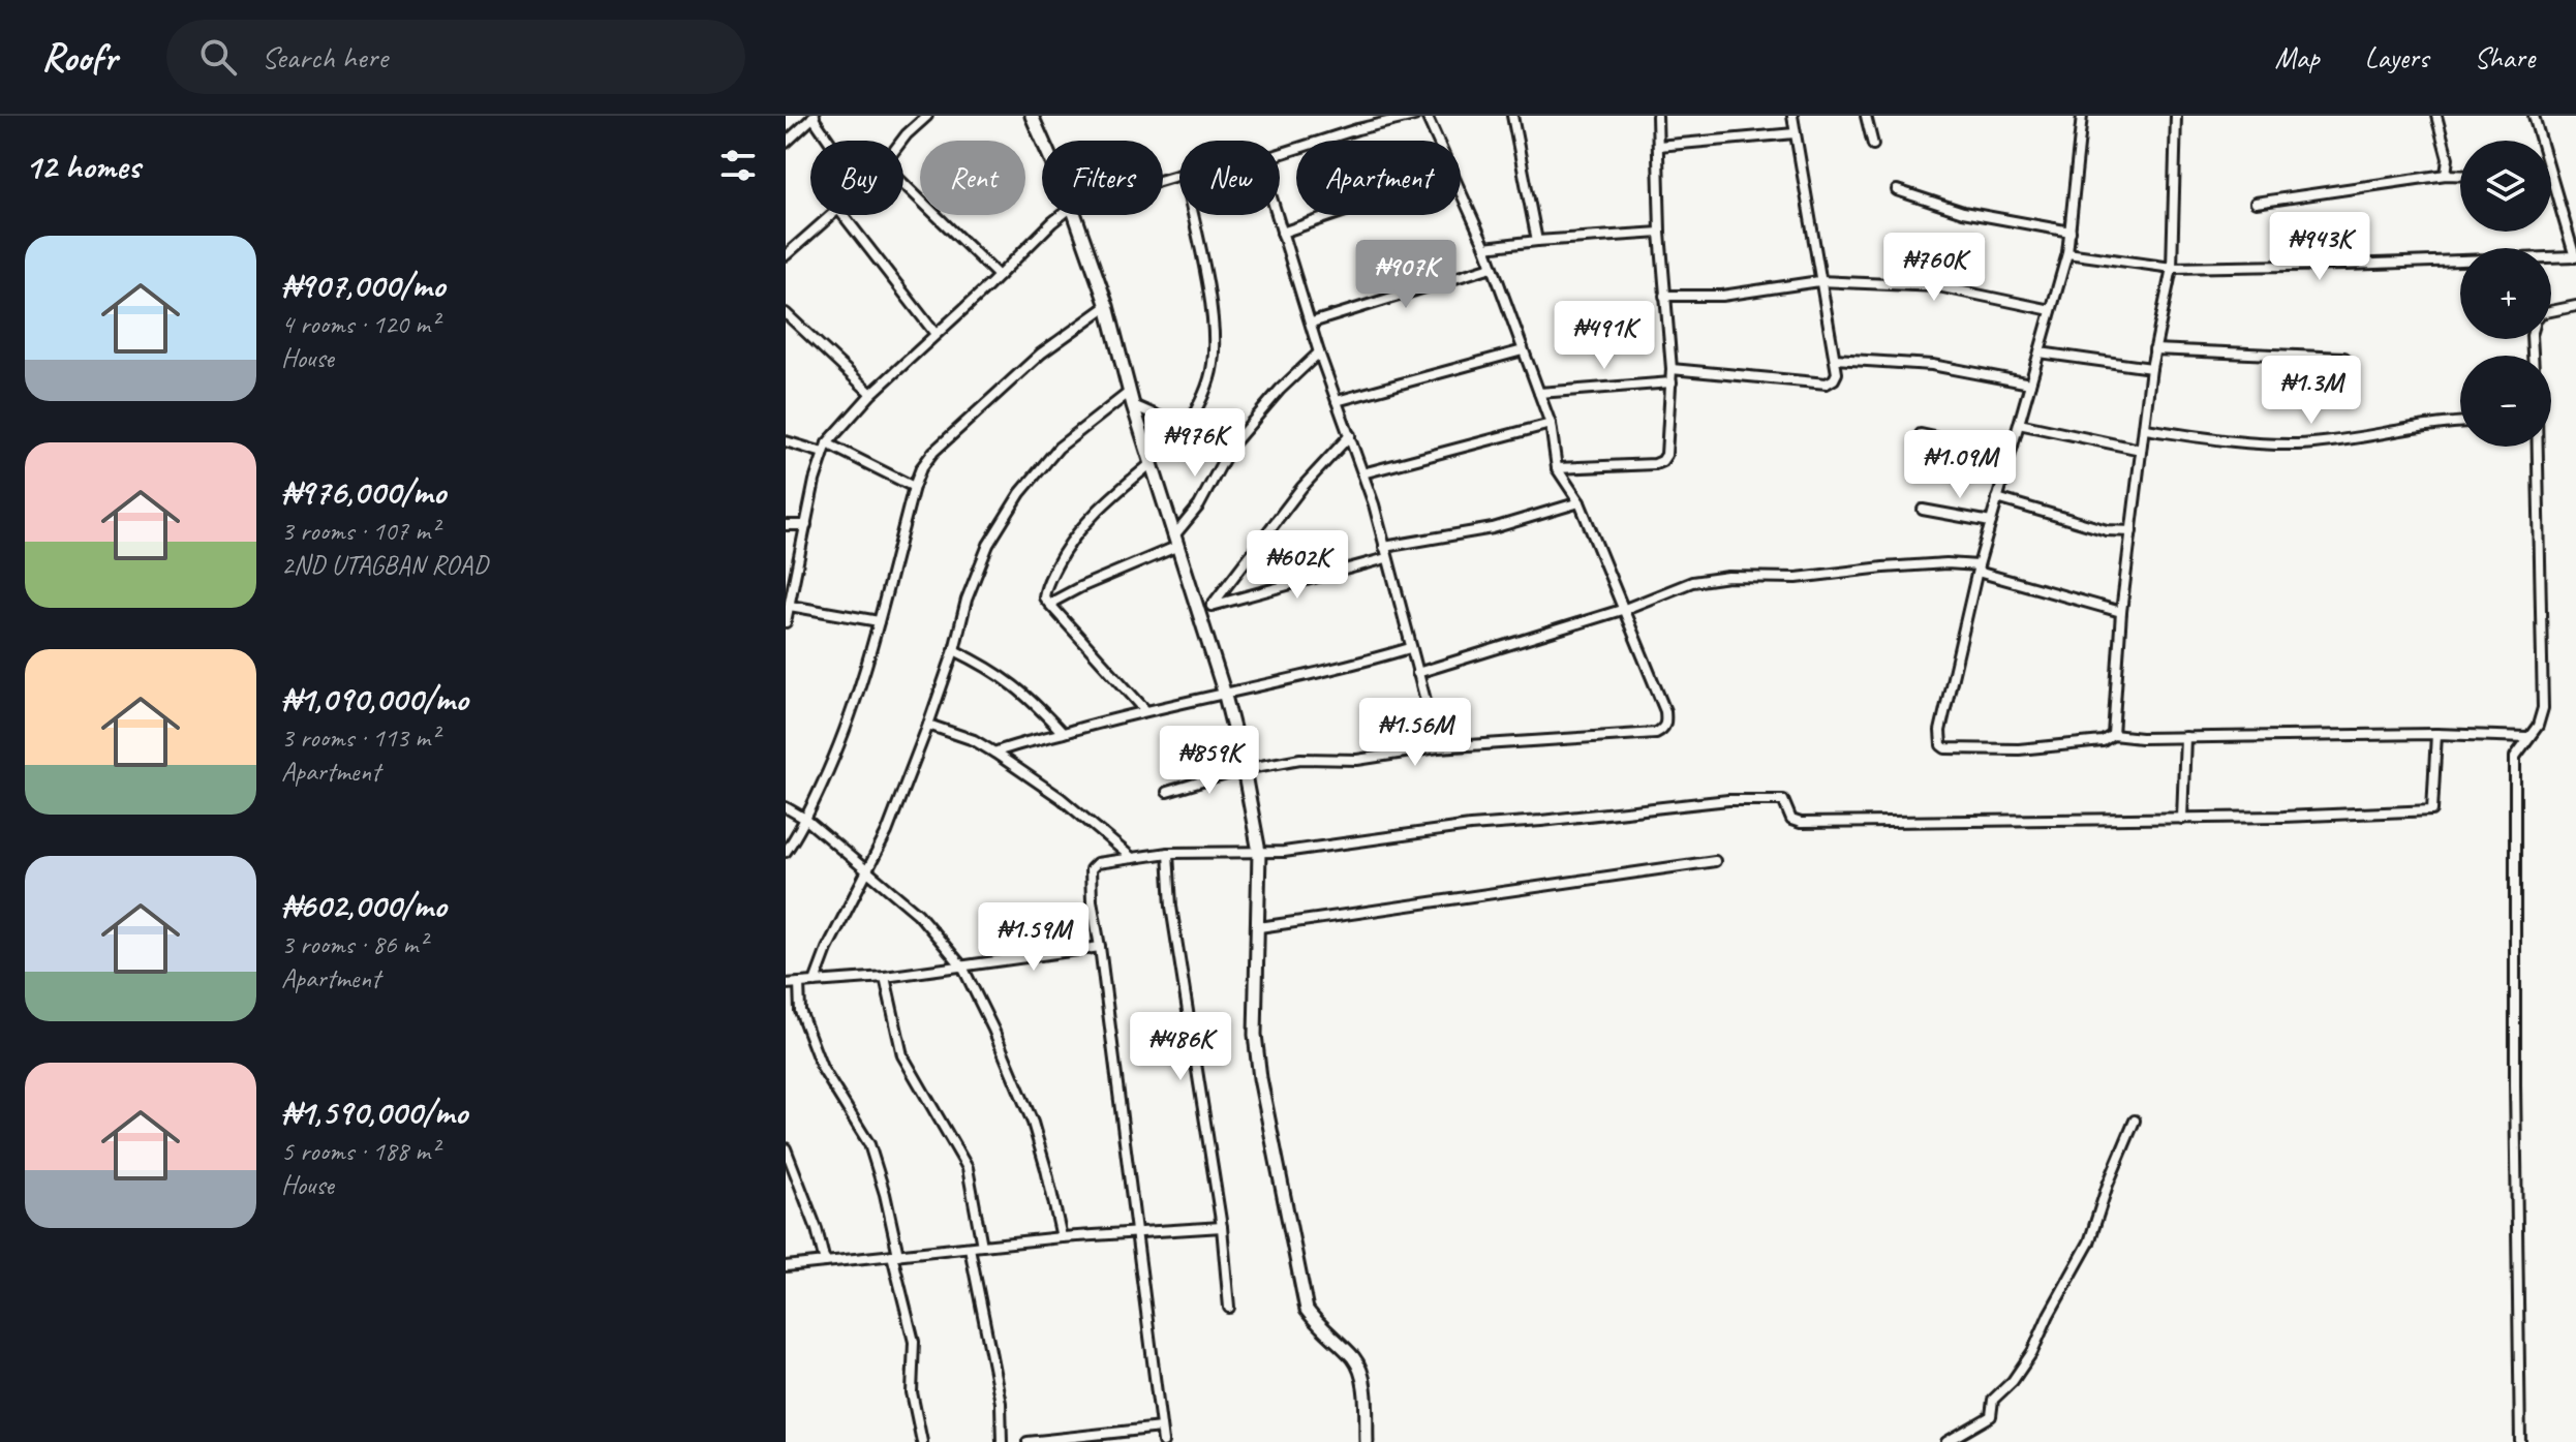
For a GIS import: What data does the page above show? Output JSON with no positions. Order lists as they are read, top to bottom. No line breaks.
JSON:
{"page":{"header":"Roofr","search":"Search here","nav":["Map","Layers","Share"],"heading":"12 homes","map_buttons":["+","−"],"chip":["Buy","Rent","Filters","New","Apartment"],"price":["₦943K","₦760K","₦907K","₦491K","₦1.3M","₦976K","₦1.09M","₦602K","₦1.56M","₦859K","₦1.59M","₦486K"],"list":[{"name":"₦907,000/mo","note":"4 rooms · 120 m² · House"},{"name":"₦976,000/mo","note":"3 rooms · 107 m² · 2ND UTAGBAN ROAD"},{"name":"₦1,090,000/mo","note":"3 rooms · 113 m² · Apartment"},{"name":"₦602,000/mo","note":"3 rooms · 86 m² · Apartment"},{"name":"₦1,590,000/mo","note":"5 rooms · 188 m² · House"}]}}
